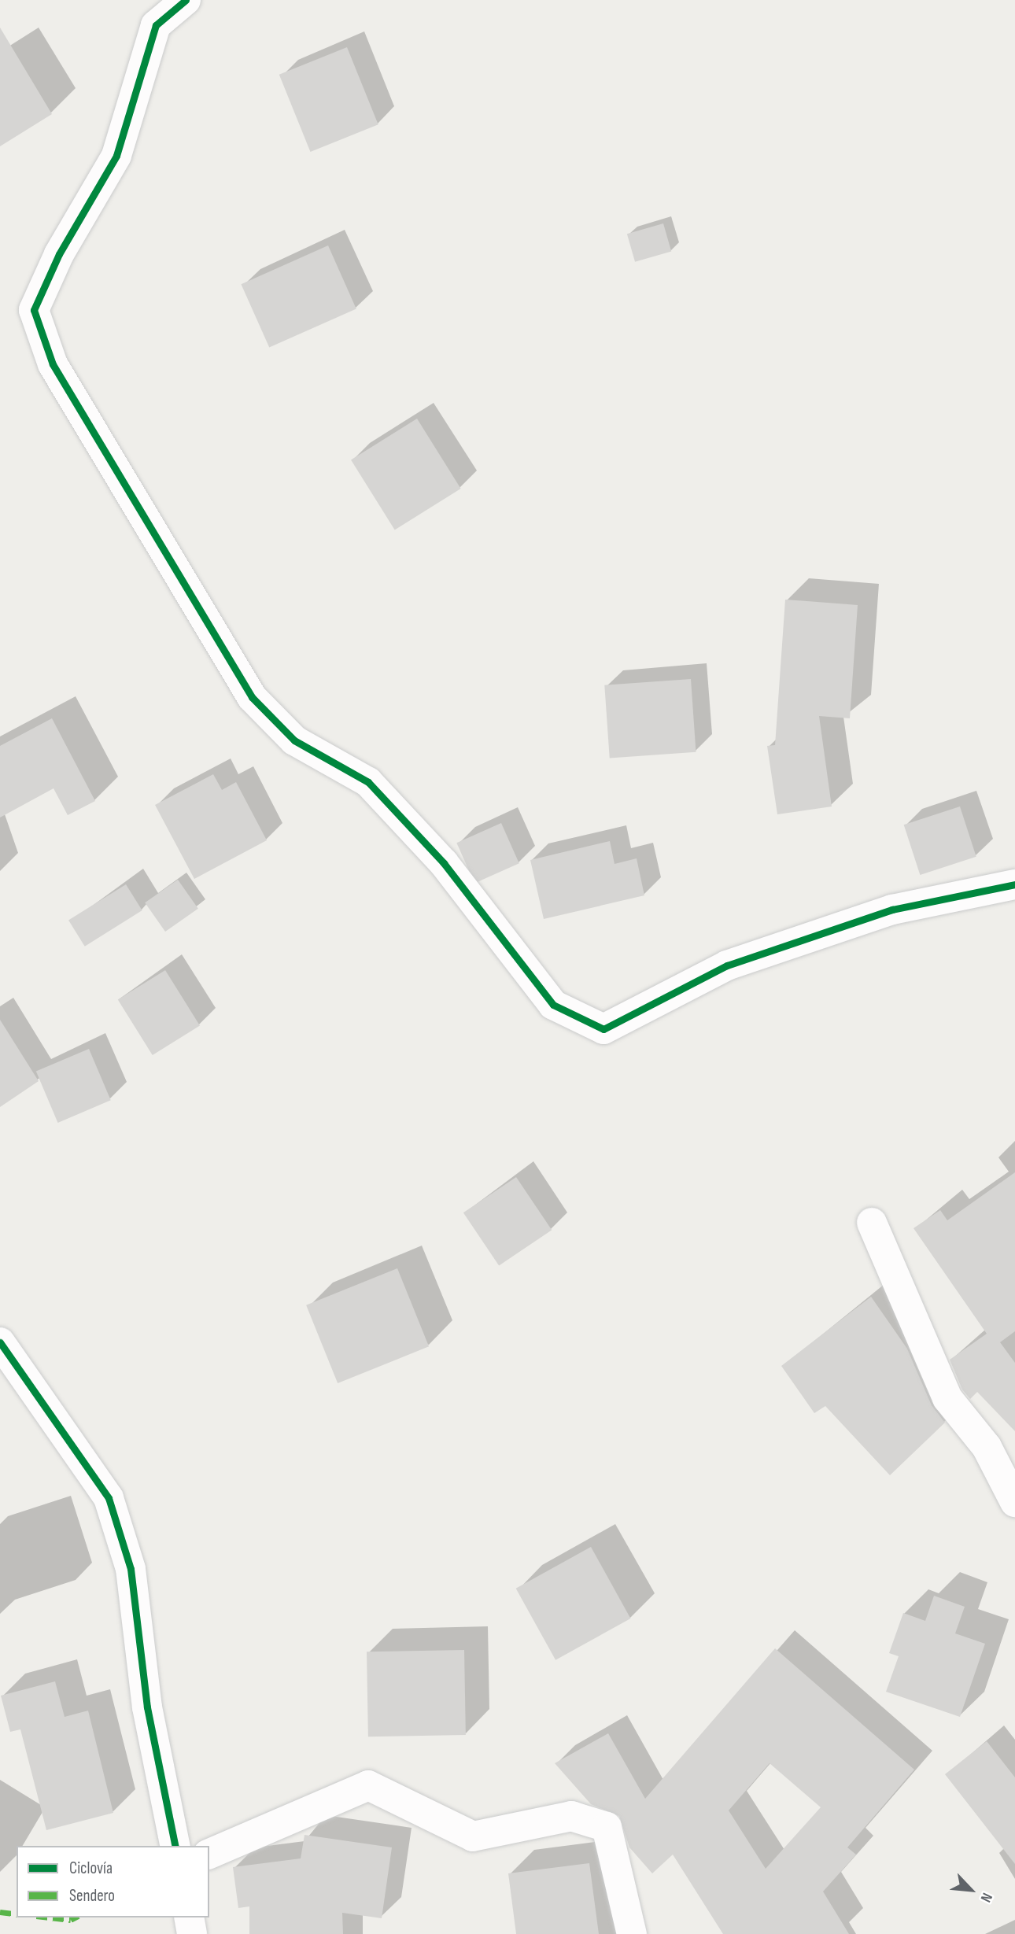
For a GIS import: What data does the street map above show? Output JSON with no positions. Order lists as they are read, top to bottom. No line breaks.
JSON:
{"legend":["Ciclovía","Sendero"],"north":"bottom right"}
